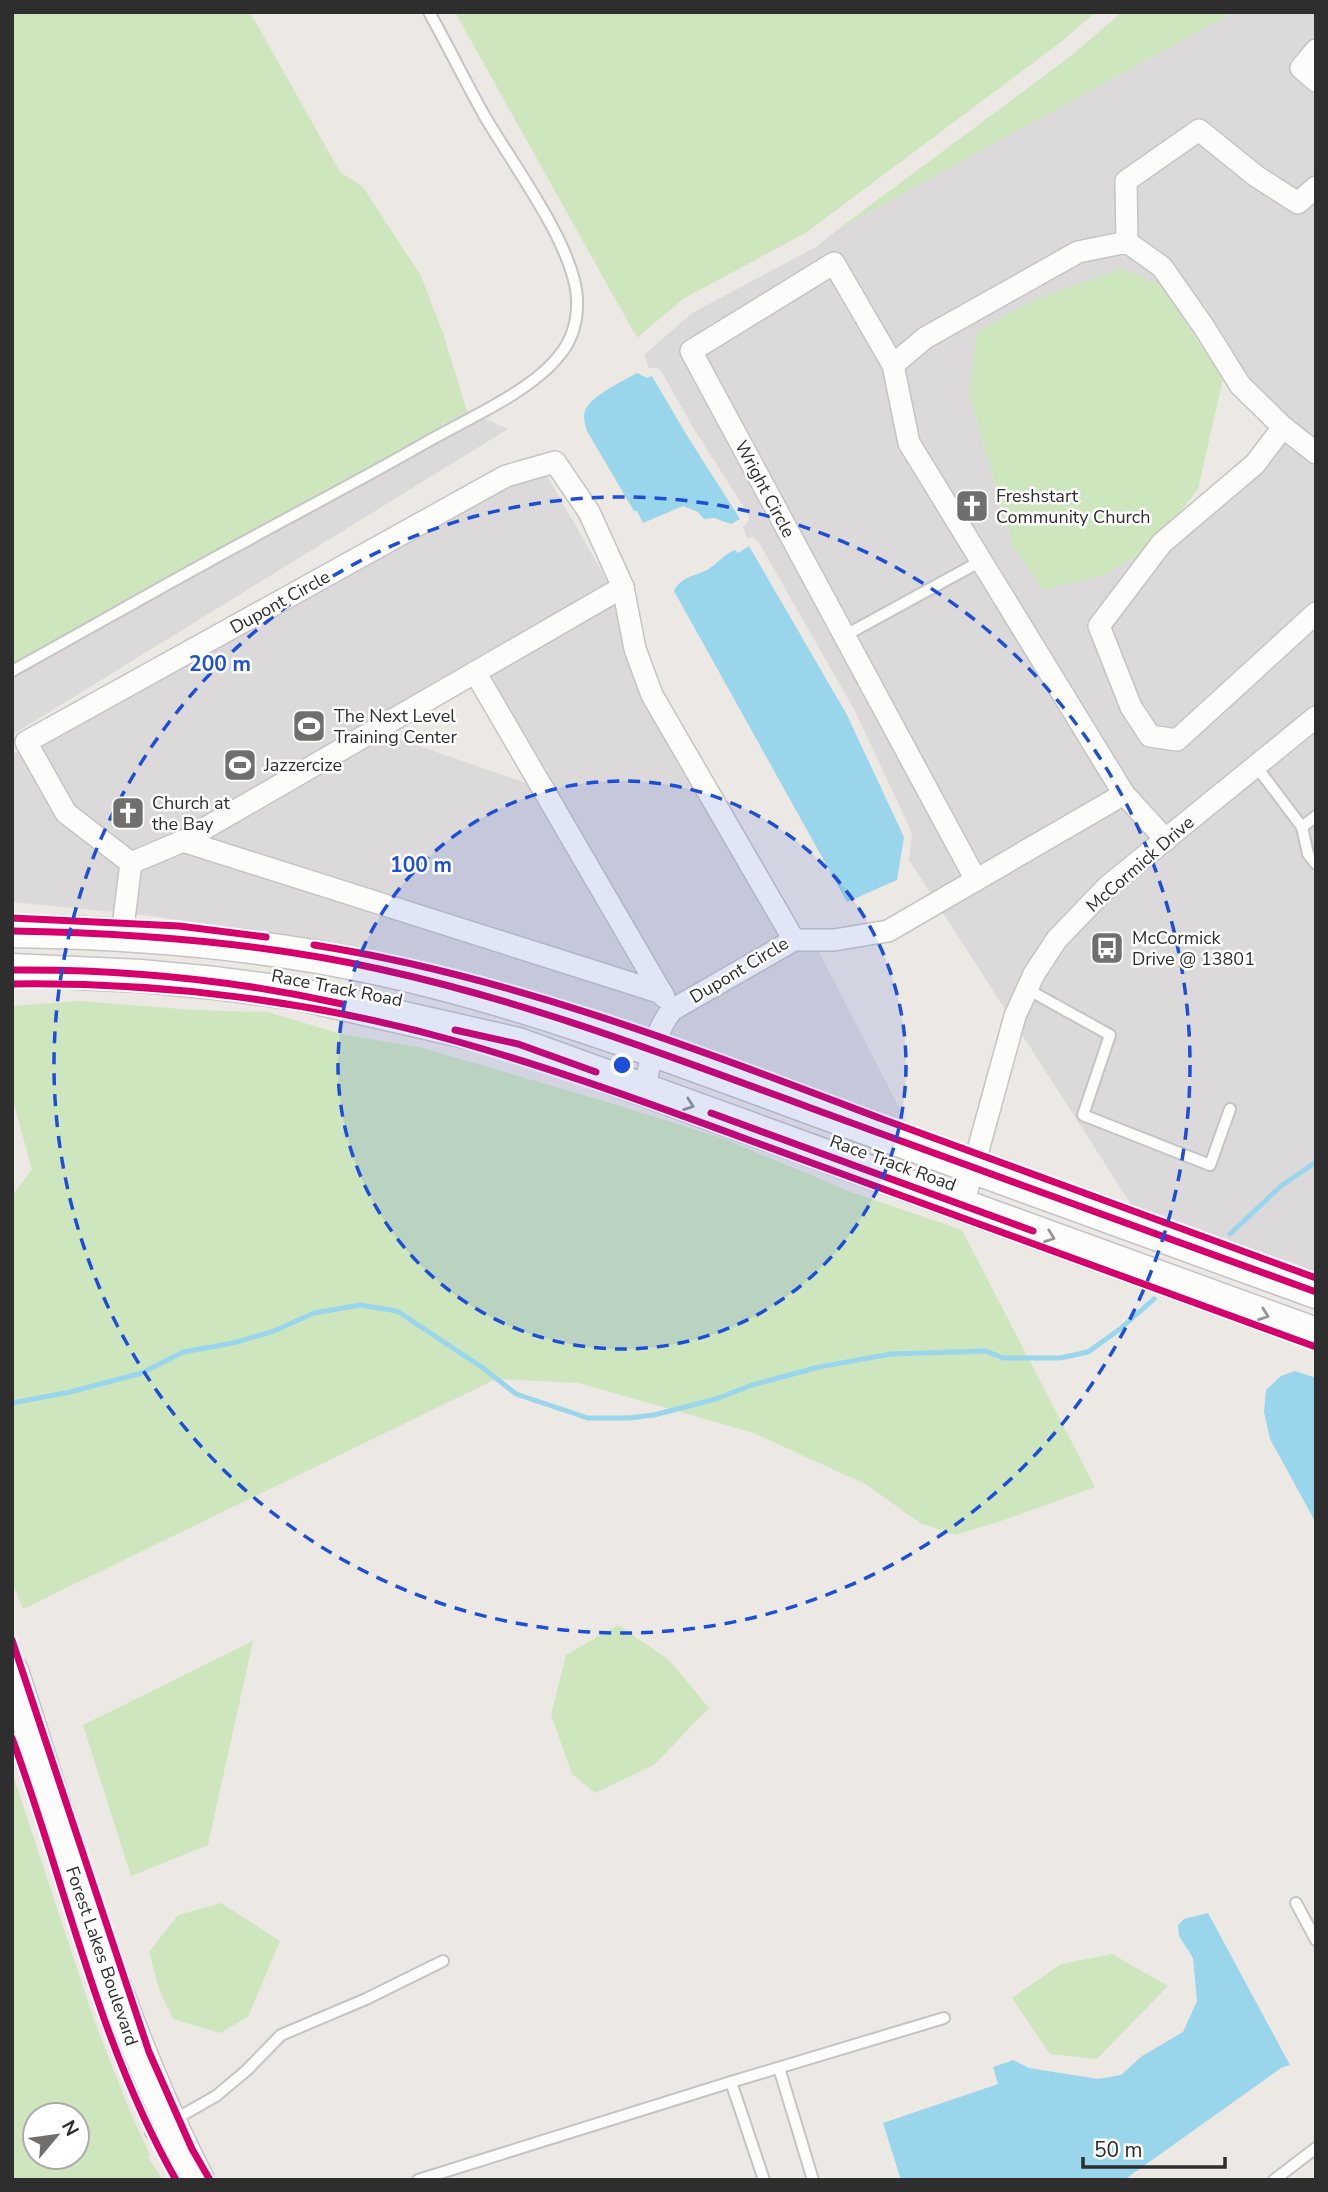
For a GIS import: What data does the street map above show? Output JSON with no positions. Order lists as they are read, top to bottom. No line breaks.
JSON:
{"streets":{"main road":["Race Track Road","Forest Lakes Boulevard"],"street":["Wright Circle","Dupont Circle","McCormick Drive"]},"crossings":[["Wright Circle","McCormick Drive"],["Dupont Circle","Race Track Road"],["McCormick Drive","Race Track Road"]],"places":{"church":["Freshstart Community Church","Church at the Bay"],"sports":["The Next Level Training Center","Jazzercize"],"bus stop":["McCormick Drive @ 13801"]},"scale_bar":"50 m","north":"top right","rings":["200 m","100 m"]}
